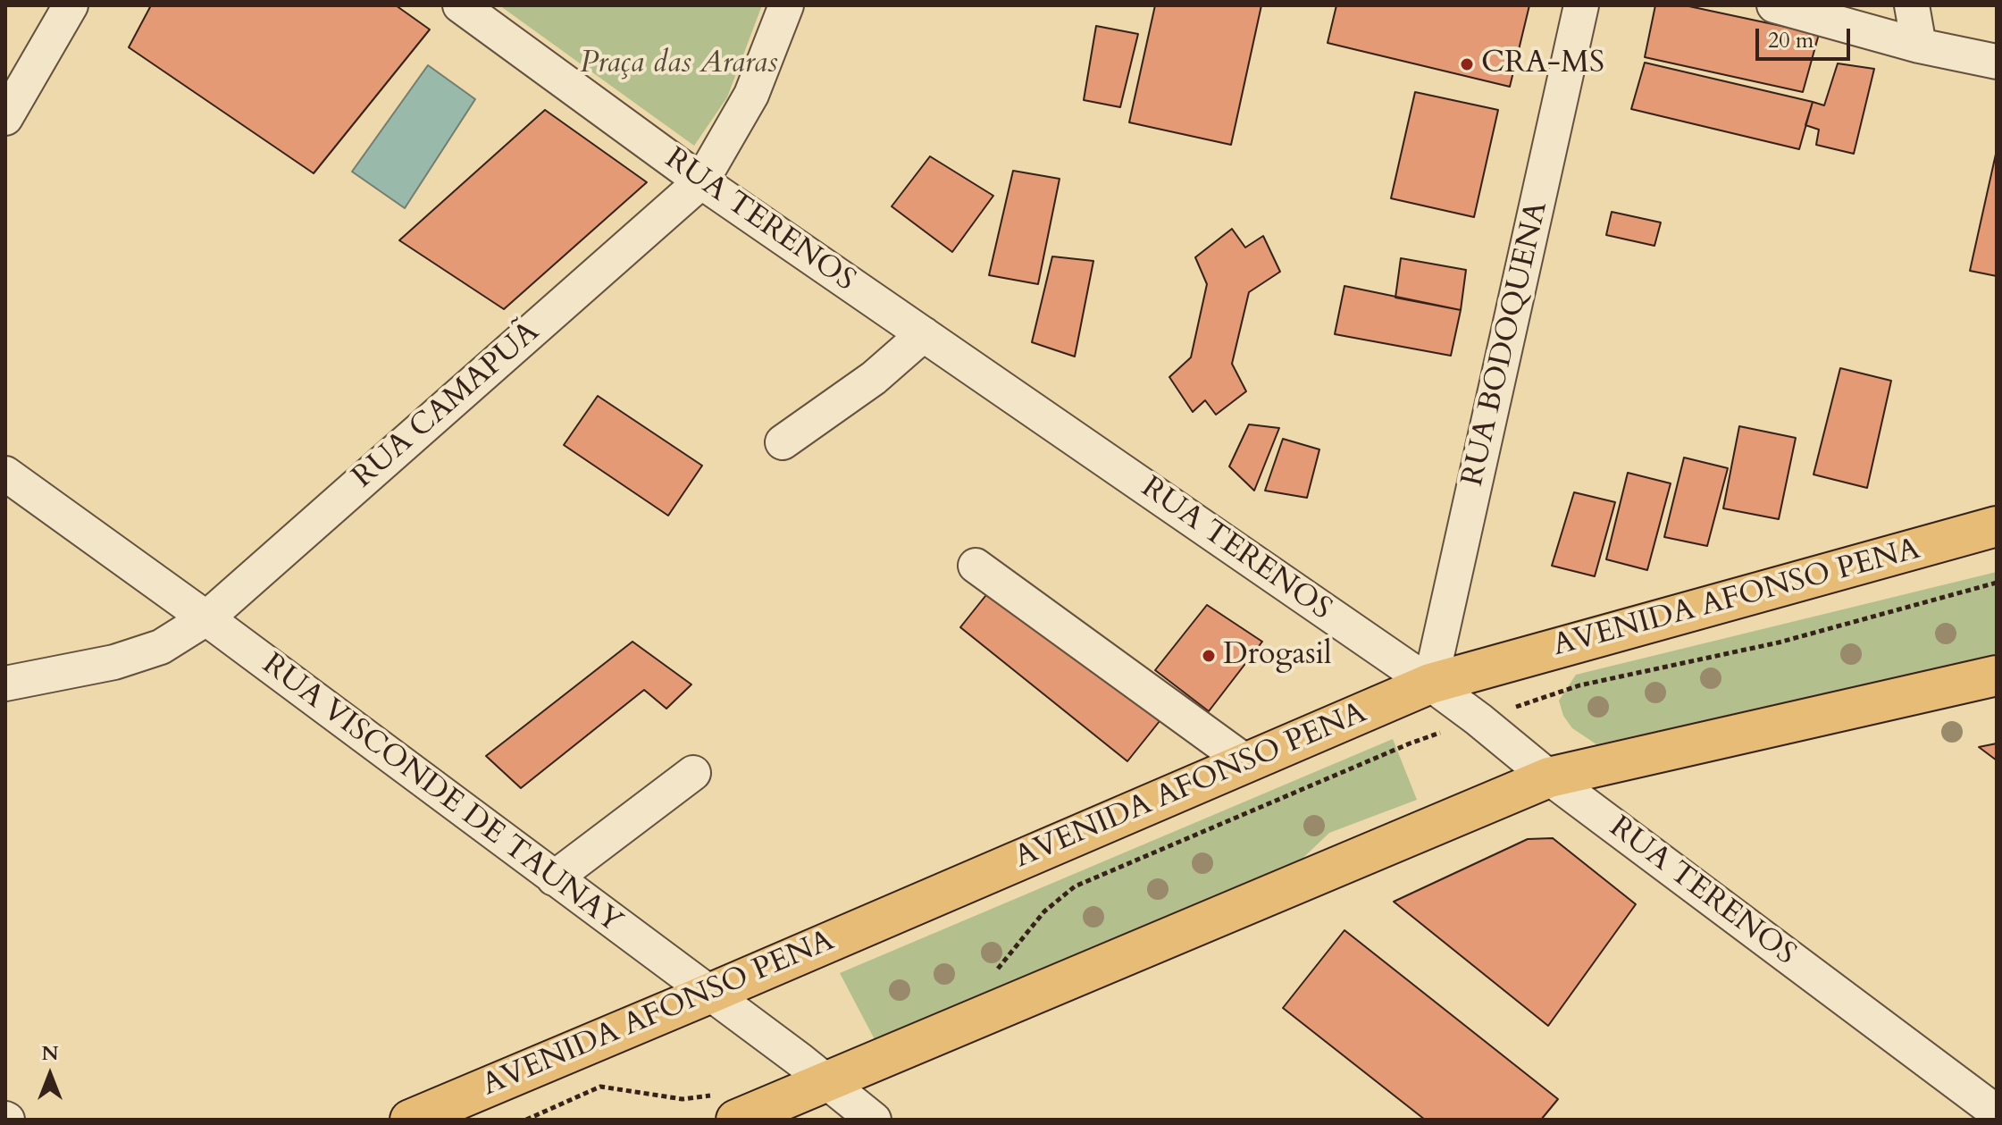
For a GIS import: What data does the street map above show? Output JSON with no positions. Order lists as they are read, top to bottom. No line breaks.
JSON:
{"streets":{"main road":["AVENIDA AFONSO PENA"],"street":["RUA TERENOS","RUA BODOQUENA","RUA CAMAPUÃ","RUA VISCONDE DE TAUNAY"]},"crossings":[["RUA TERENOS","RUA BODOQUENA"],["RUA TERENOS","RUA CAMAPUÃ"],["RUA TERENOS","AVENIDA AFONSO PENA"],["RUA BODOQUENA","AVENIDA AFONSO PENA"],["RUA CAMAPUÃ","RUA VISCONDE DE TAUNAY"],["AVENIDA AFONSO PENA","RUA VISCONDE DE TAUNAY"]],"parks":["Praça das Araras"],"places":["CRA-MS","Drogasil"],"scale_bar":"20 m","north":"top"}
